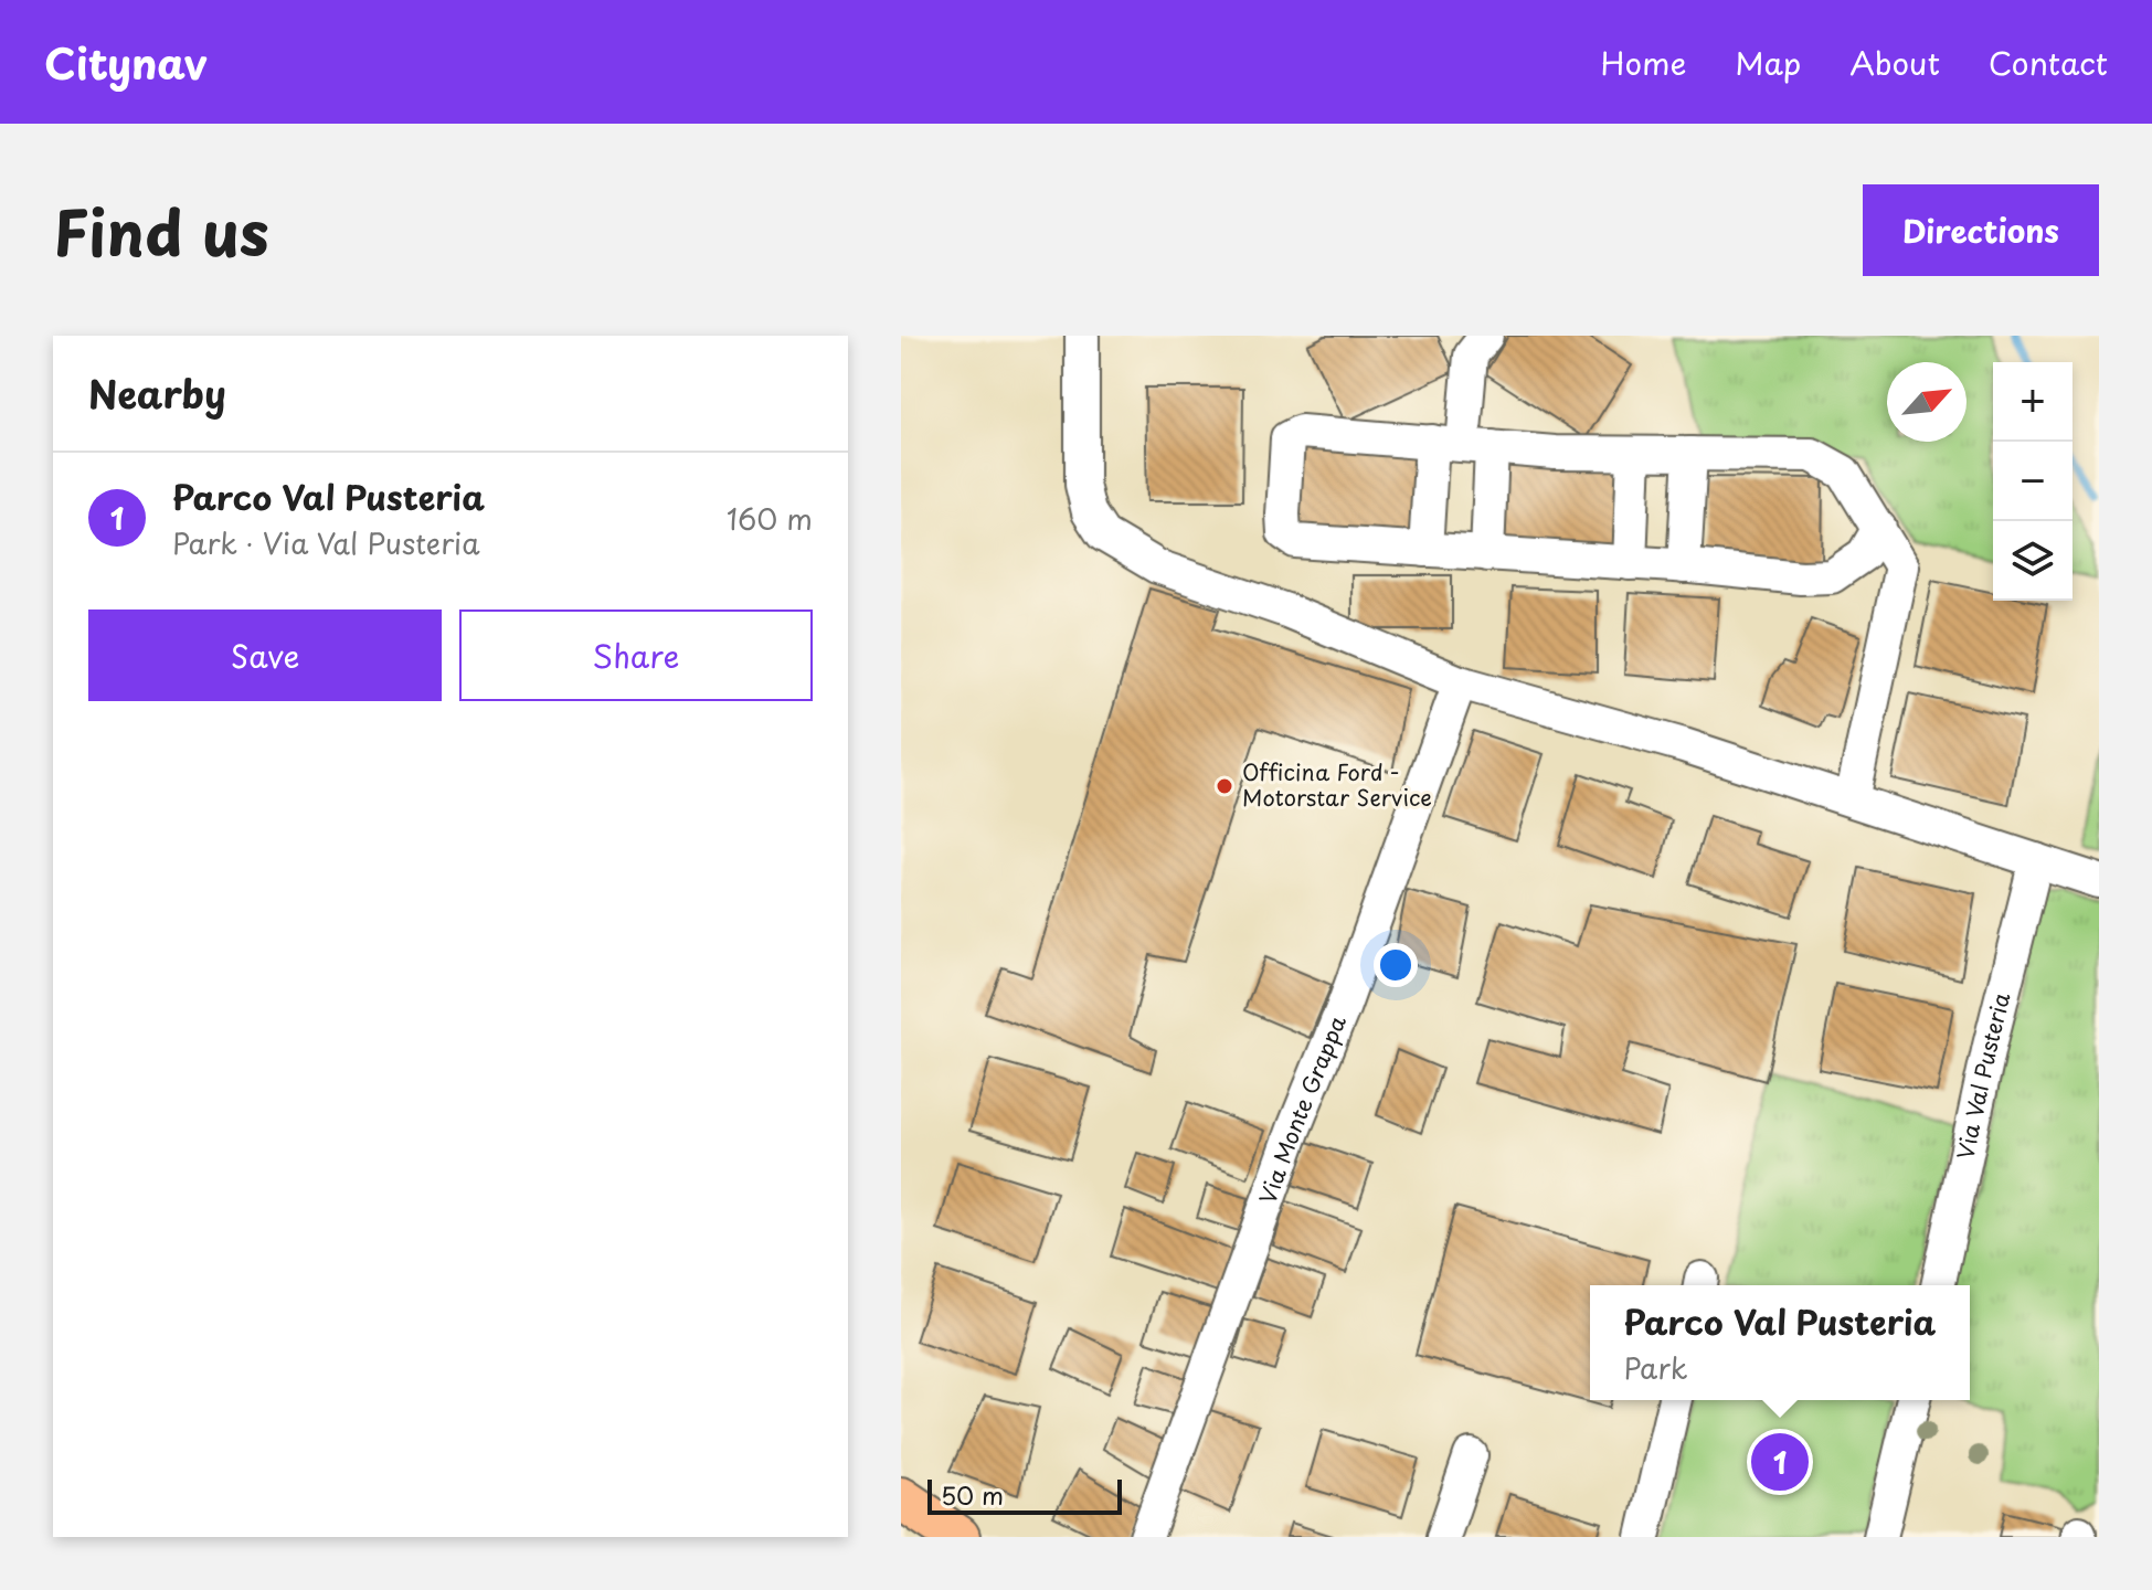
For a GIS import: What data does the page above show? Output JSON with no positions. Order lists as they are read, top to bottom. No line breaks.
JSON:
{"streets":{"street":["Via Val Pusteria","Via Monte Grappa"]},"places":["Officina Ford - Motorstar Service"],"scale_bar":"50 m","north":"top right","page":{"header":"Citynav","nav":["Home","Map","About","Contact"],"title":"Find us","buttons":["Directions",["Save","Share"]],"heading":"Nearby","map_buttons":["+","−"],"list":[{"mark":"1","name":"Parco Val Pusteria","note":"Park · Via Val Pusteria","value":"160 m"}],"popup":["Parco Val Pusteria","Park"],"pins":"1","scale":"50 m"}}
